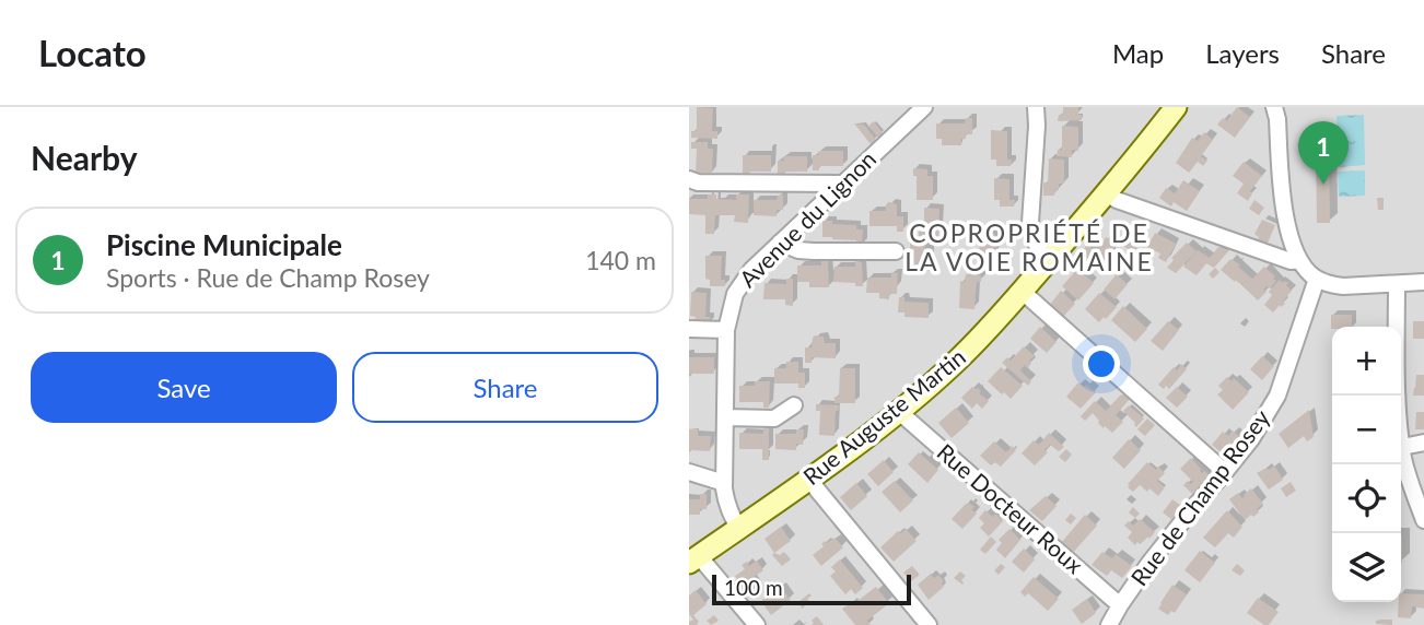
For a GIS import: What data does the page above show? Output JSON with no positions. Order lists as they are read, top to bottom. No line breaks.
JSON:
{"streets":{"main road":["Rue Auguste Martin"],"street":["Avenue du Lignon","Rue de Champ Rosey","Rue Docteur Roux"]},"crossings":[["Avenue du Lignon","Rue Auguste Martin"],["Rue Auguste Martin","Rue Docteur Roux"],["Rue de Champ Rosey","Rue Docteur Roux"]],"districts":["COPROPRIÉTÉ DE LA VOIE ROMAINE"],"scale_bar":"100 m","page":{"header":"Locato","nav":["Map","Layers","Share"],"heading":"Nearby","pins":"1","list":[{"mark":"1","name":"Piscine Municipale","note":"Sports · Rue de Champ Rosey","value":"140 m"}],"map_buttons":["+","−"],"buttons":["Save","Share"],"scale":"100 m"}}
